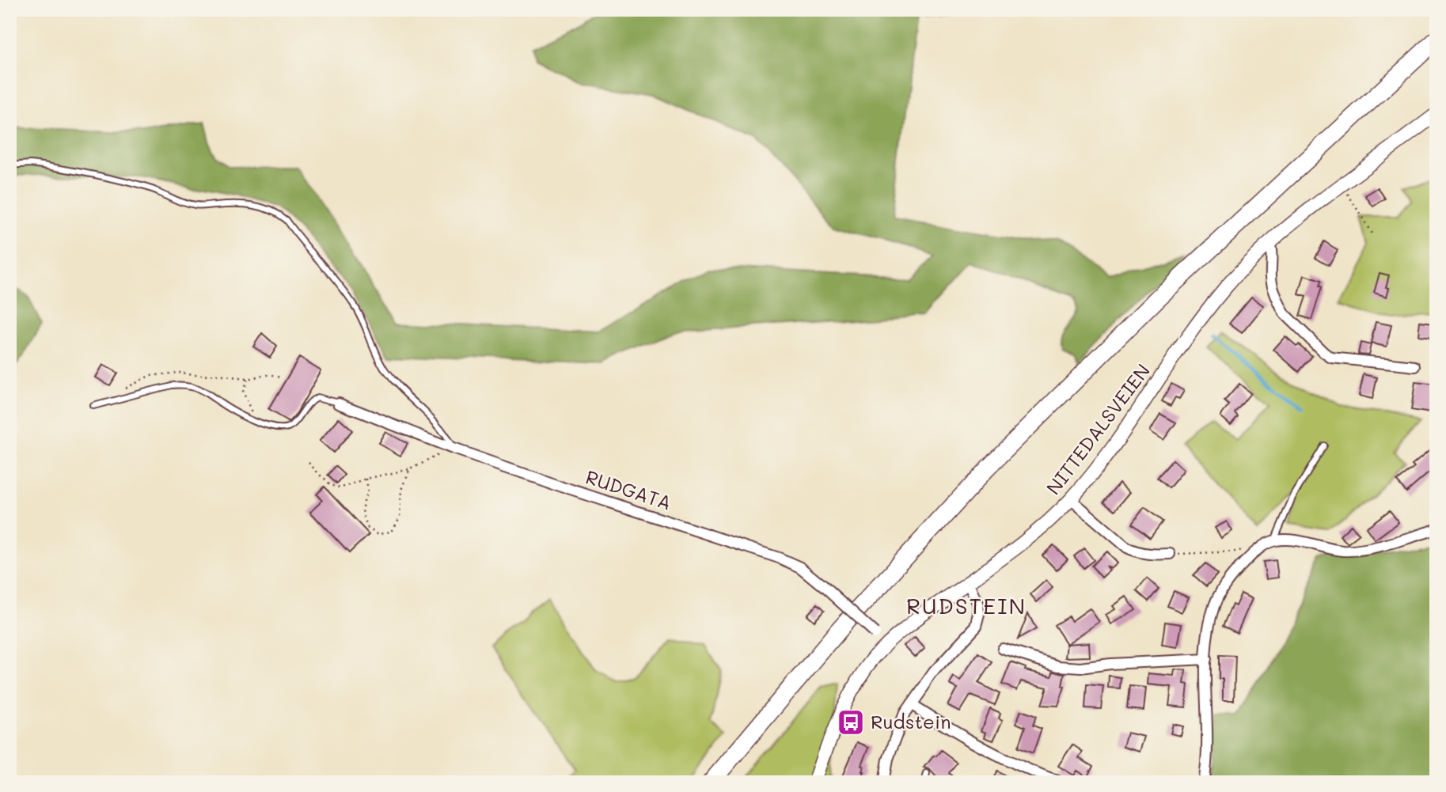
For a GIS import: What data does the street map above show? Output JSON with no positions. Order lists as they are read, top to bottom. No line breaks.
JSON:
{"streets":{"main road":["NITTEDALSVEIEN"],"street":["RUDGATA"]},"crossings":[["NITTEDALSVEIEN","RUDGATA"]],"districts":["RUDSTEIN"],"places":{"bus stop":["Rudstein"]}}
